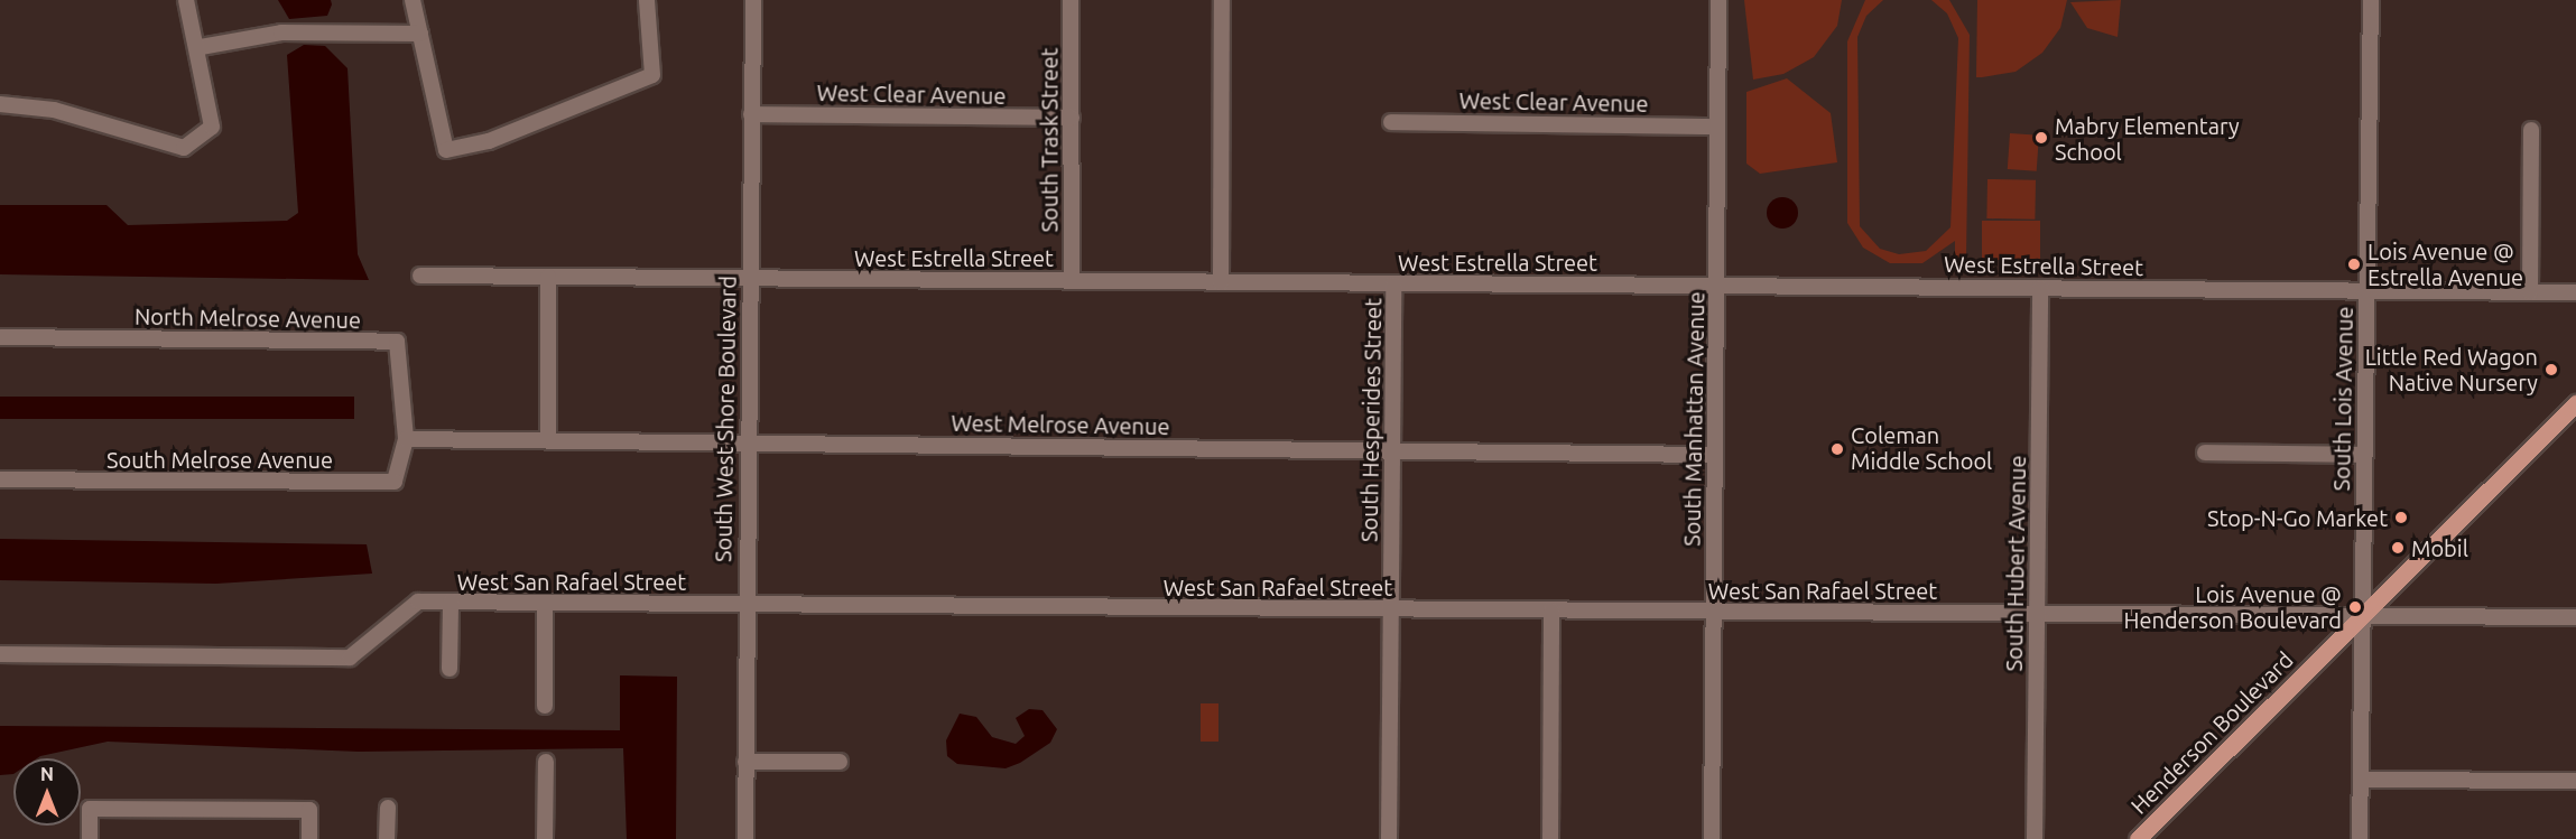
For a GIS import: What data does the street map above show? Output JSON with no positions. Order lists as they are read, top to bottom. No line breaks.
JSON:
{"streets":{"main road":["Henderson Boulevard"],"street":["West Clear Avenue","South Trask Street","West Estrella Street","North Melrose Avenue","South Lois Avenue","South West Shore Boulevard","South Manhattan Avenue","South Hesperides Street","West Melrose Avenue","South Melrose Avenue","South Hubert Avenue","West San Rafael Street"]},"crossings":[["West Clear Avenue","South Trask Street"],["West Clear Avenue","South West Shore Boulevard"],["West Clear Avenue","South Manhattan Avenue"],["South Trask Street","West Estrella Street"],["West Estrella Street","South Lois Avenue"],["West Estrella Street","South West Shore Boulevard"],["West Estrella Street","South Manhattan Avenue"],["West Estrella Street","South Hesperides Street"],["West Estrella Street","South Hubert Avenue"],["North Melrose Avenue","West Melrose Avenue"],["North Melrose Avenue","South Melrose Avenue"],["South Lois Avenue","West San Rafael Street"],["South Lois Avenue","Henderson Boulevard"],["South West Shore Boulevard","West Melrose Avenue"],["South West Shore Boulevard","West San Rafael Street"],["South Manhattan Avenue","West Melrose Avenue"],["South Manhattan Avenue","West San Rafael Street"],["South Hesperides Street","West Melrose Avenue"],["South Hesperides Street","West San Rafael Street"],["West Melrose Avenue","South Melrose Avenue"],["South Hubert Avenue","West San Rafael Street"],["West San Rafael Street","Henderson Boulevard"]],"places":["Mabry Elementary School","Lois Avenue @ Estrella Avenue","Little Red Wagon Native Nursery","Coleman Middle School","Stop-N-Go Market","Mobil","Lois Avenue @ Henderson Boulevard"],"north":"top"}
